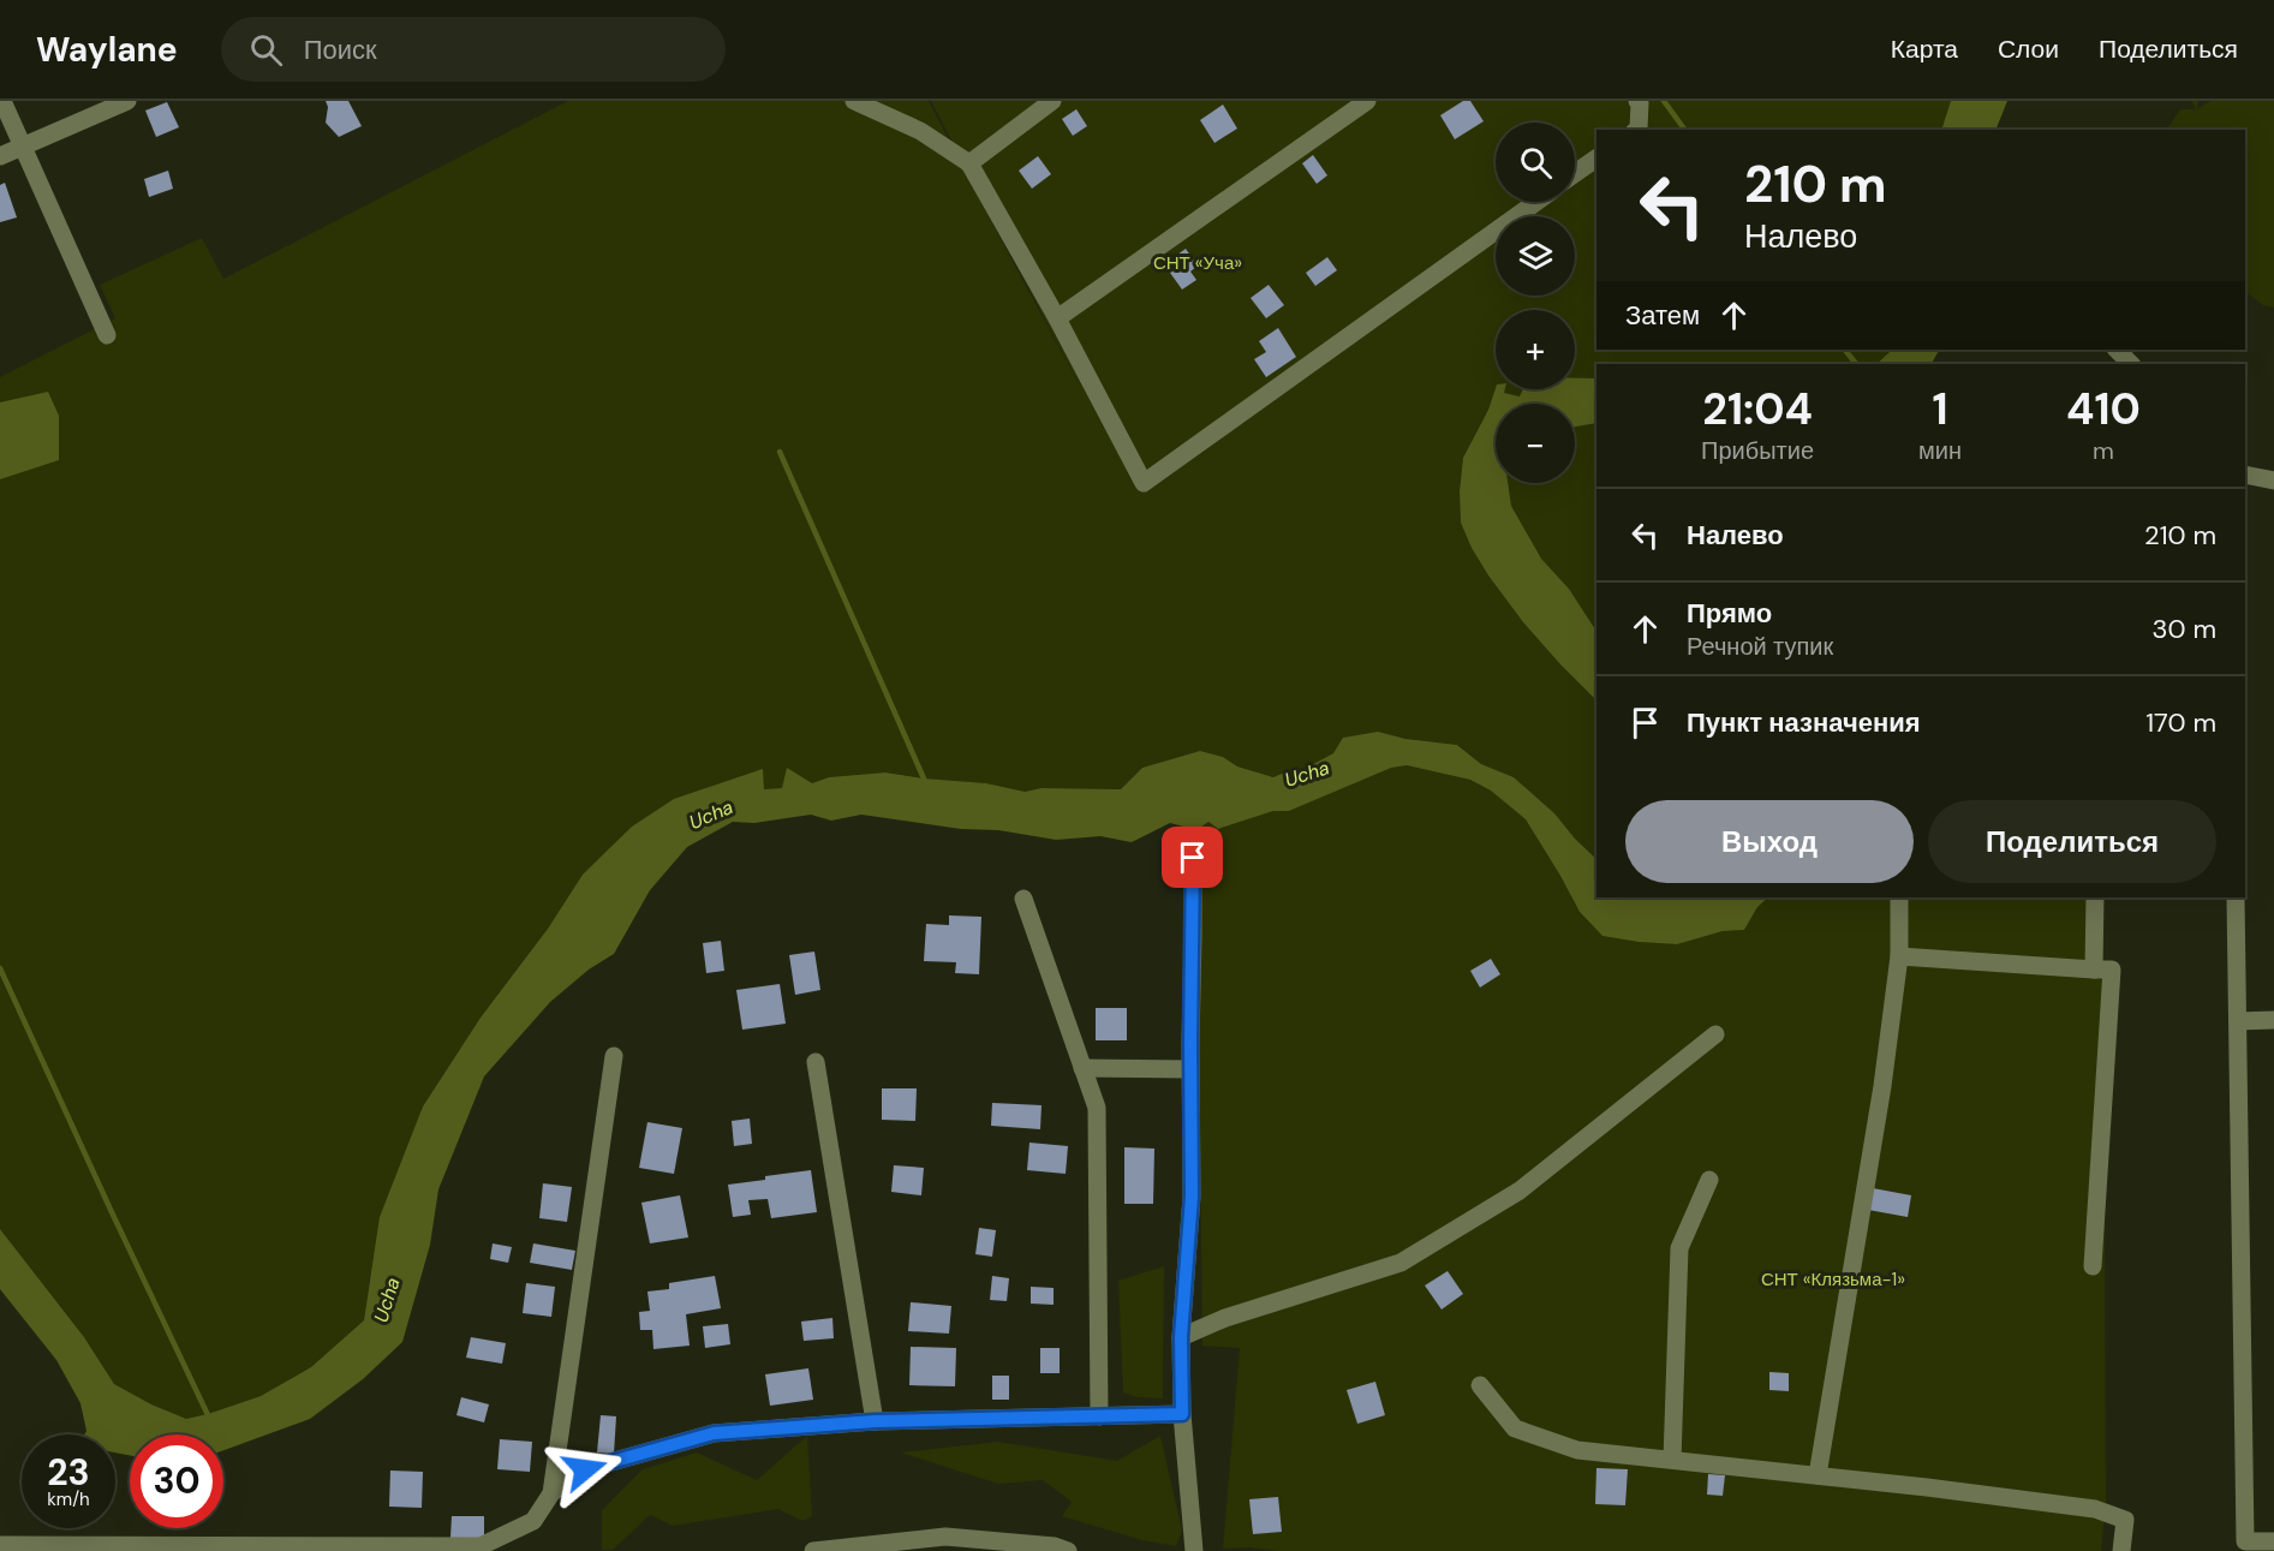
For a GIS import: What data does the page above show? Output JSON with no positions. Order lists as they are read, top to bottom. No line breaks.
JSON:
{"water":["Ucha"],"parks":["СНТ «Уча»","СНТ «Клязьма-1»"],"page":{"header":"Waylane","search":"Поиск","nav":["Карта","Слои","Поделиться"],"map_buttons":["+","−"],"turn":["210 m","Налево"],"then":"Затем","eta":["21:04","Прибытие","1","мин","410","m"],"list":[{"name":"Налево","value":"210 m"},{"name":"Прямо","note":"Речной тупик","value":"30 m"},{"name":"Пункт назначения","value":"170 m"}],"buttons":["Выход","Поделиться"],"speed":"23 km/h","limit":"30"}}
